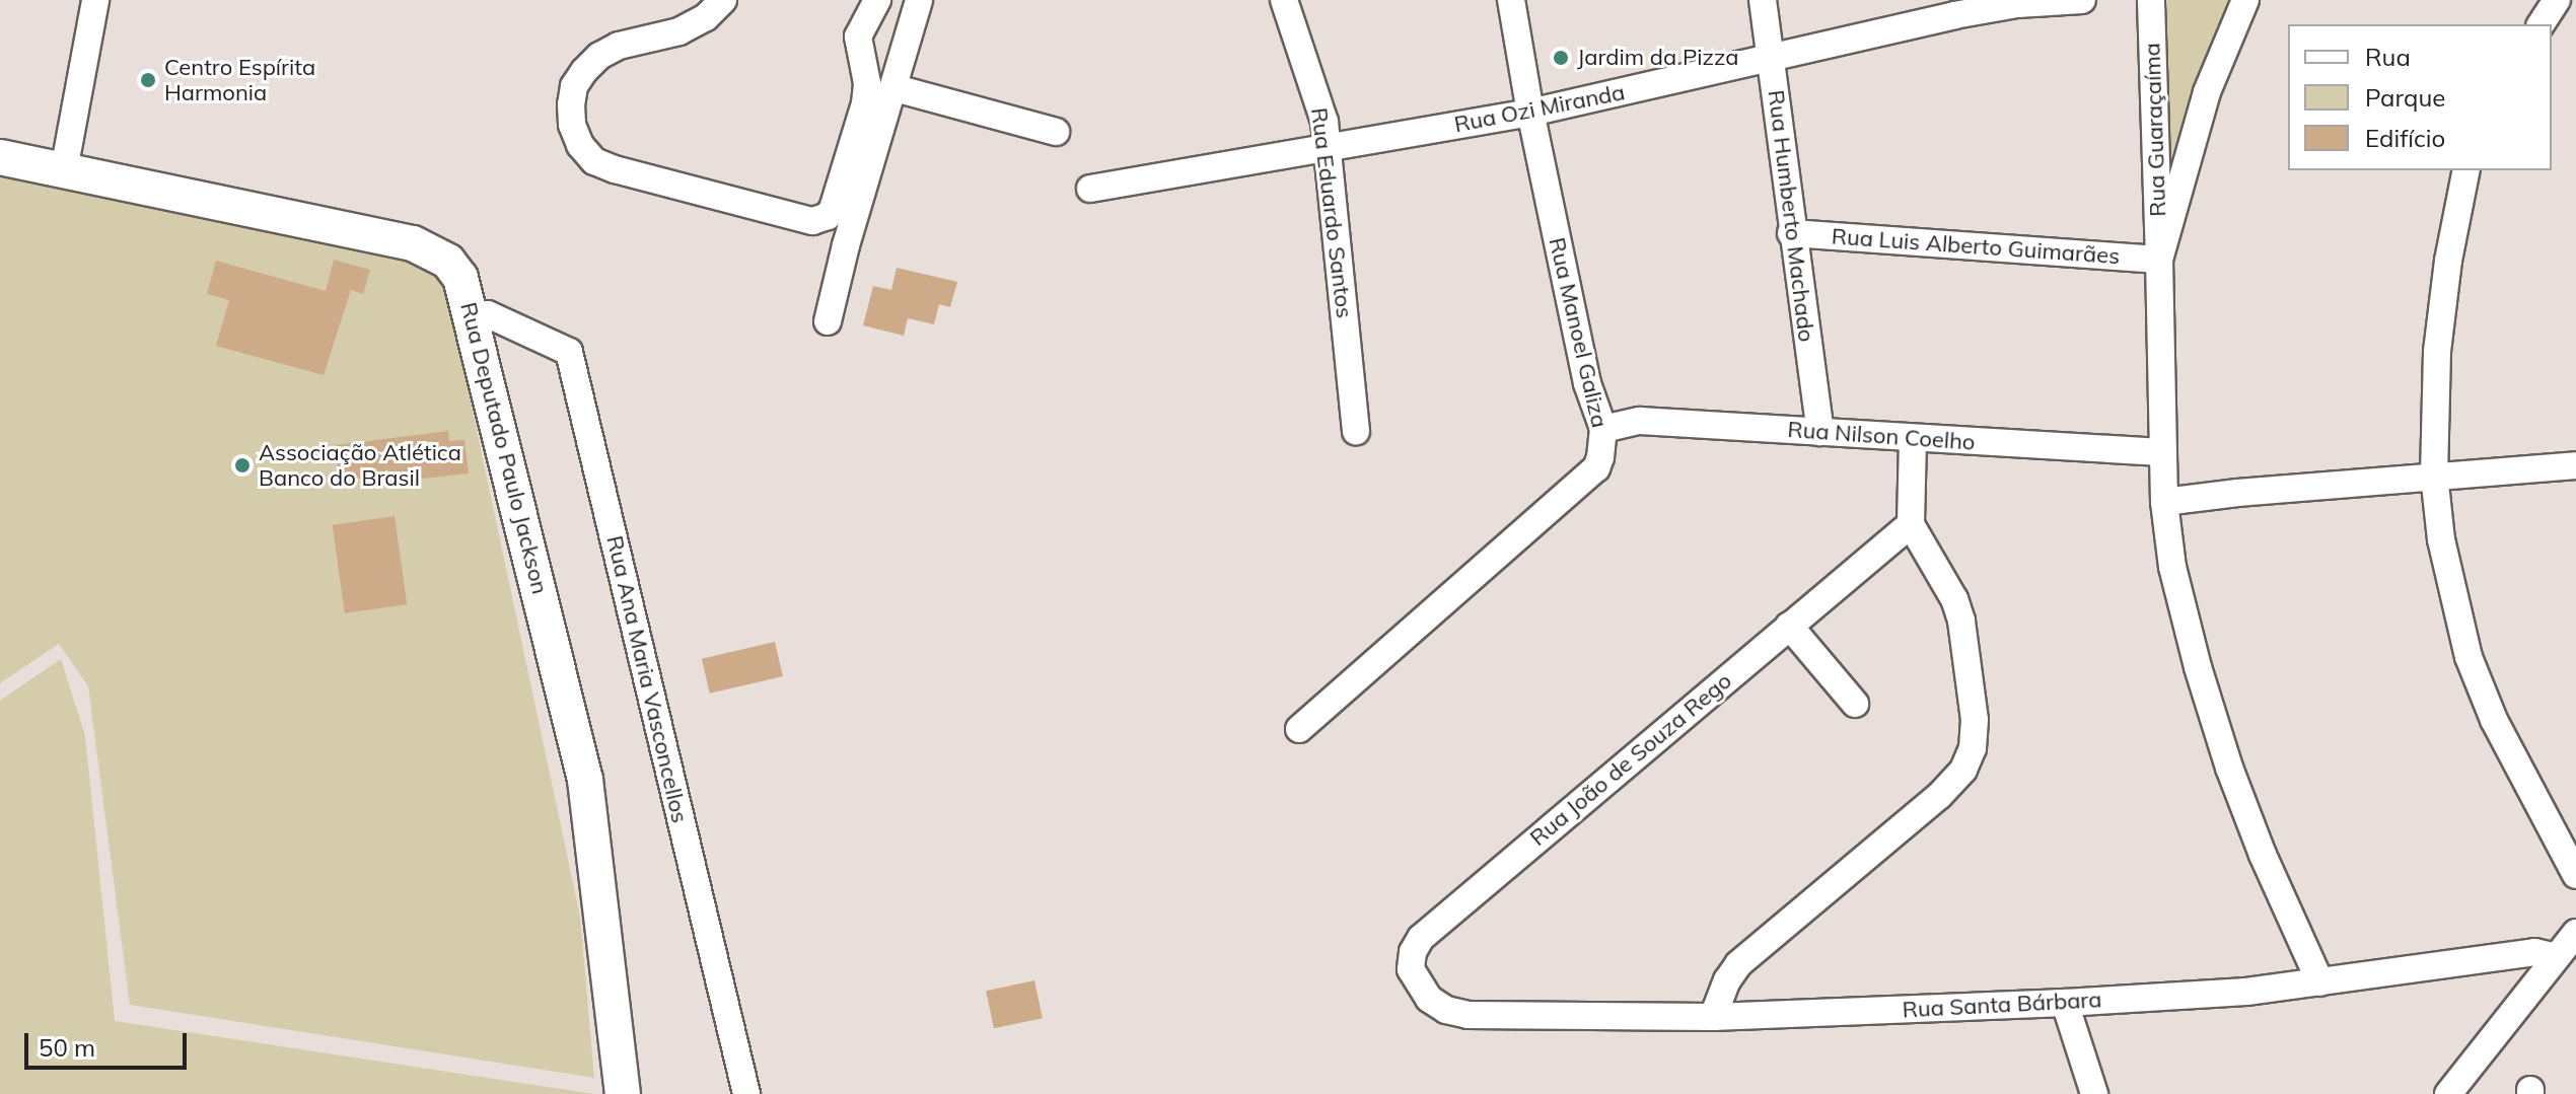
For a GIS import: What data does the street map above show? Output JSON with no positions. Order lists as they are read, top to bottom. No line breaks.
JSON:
{"streets":{"main road":["Rua Deputado Paulo Jackson"],"street":["Rua Ozi Miranda","Rua Guaraçaíma","Rua Eduardo Santos","Rua Humberto Machado","Rua Luis Alberto Guimarães","Rua Manoel Galiza","Rua Nilson Coelho","Rua Ana Maria Vasconcellos","Rua João de Souza Rego","Rua Santa Bárbara"]},"crossings":[["Rua Ozi Miranda","Rua Eduardo Santos"],["Rua Ozi Miranda","Rua Humberto Machado"],["Rua Ozi Miranda","Rua Manoel Galiza"],["Rua Guaraçaíma","Rua Luis Alberto Guimarães"],["Rua Guaraçaíma","Rua Nilson Coelho"],["Rua Guaraçaíma","Rua Santa Bárbara"],["Rua Humberto Machado","Rua Luis Alberto Guimarães"],["Rua Humberto Machado","Rua Nilson Coelho"],["Rua Manoel Galiza","Rua Nilson Coelho"],["Rua Deputado Paulo Jackson","Rua Ana Maria Vasconcellos"],["Rua João de Souza Rego","Rua Santa Bárbara"]],"places":["Jardim da Pizza","Centro Espírita Harmonia","Associação Atlética Banco do Brasil"],"legend":["Rua","Parque","Edifício"],"scale_bar":"50 m"}
